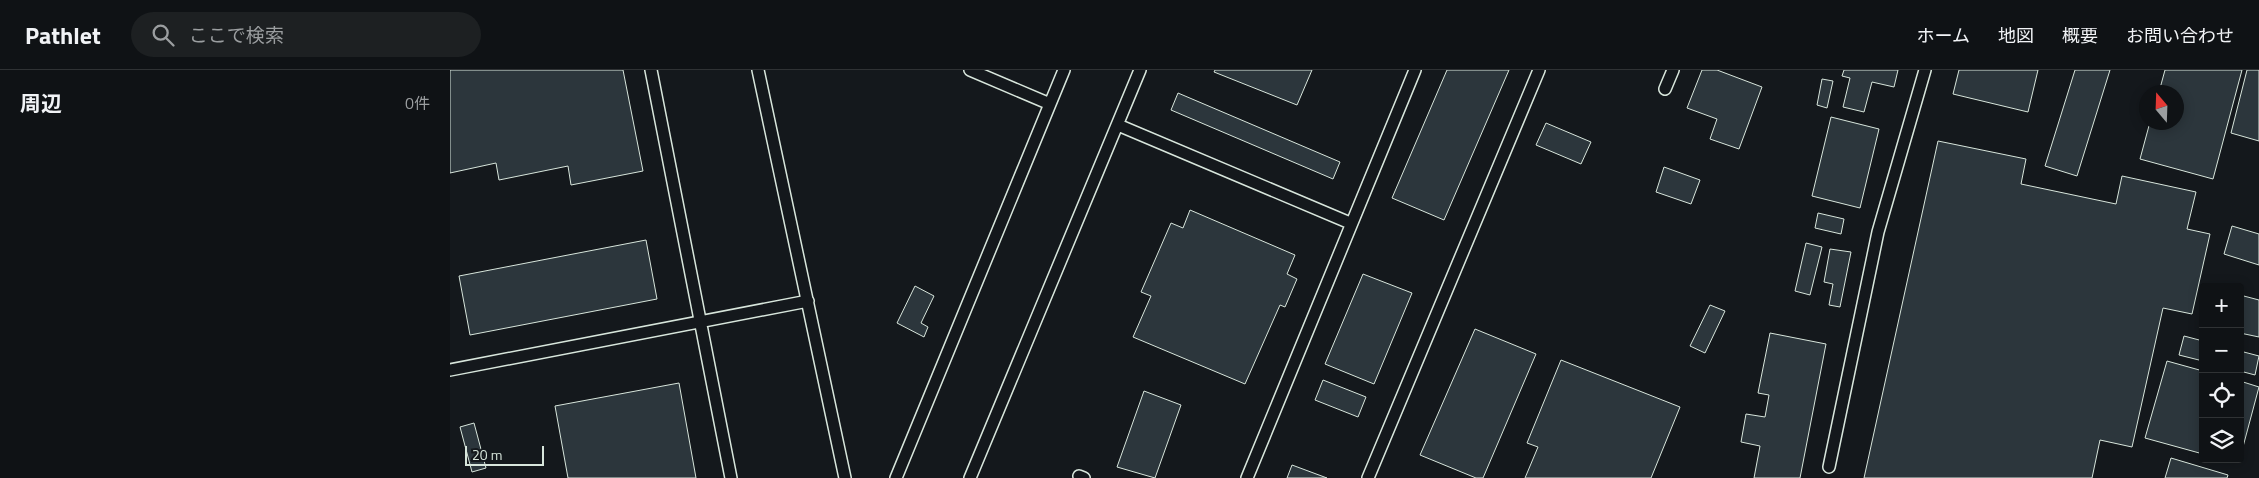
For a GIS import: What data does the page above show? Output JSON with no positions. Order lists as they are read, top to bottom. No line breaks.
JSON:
{"scale_bar":"20 m","north":"top","page":{"header":"Pathlet","search":"ここで検索","nav":["ホーム","地図","概要","お問い合わせ"],"heading":["周辺","0件"],"map_buttons":["+","−"],"scale":"20 m"}}
